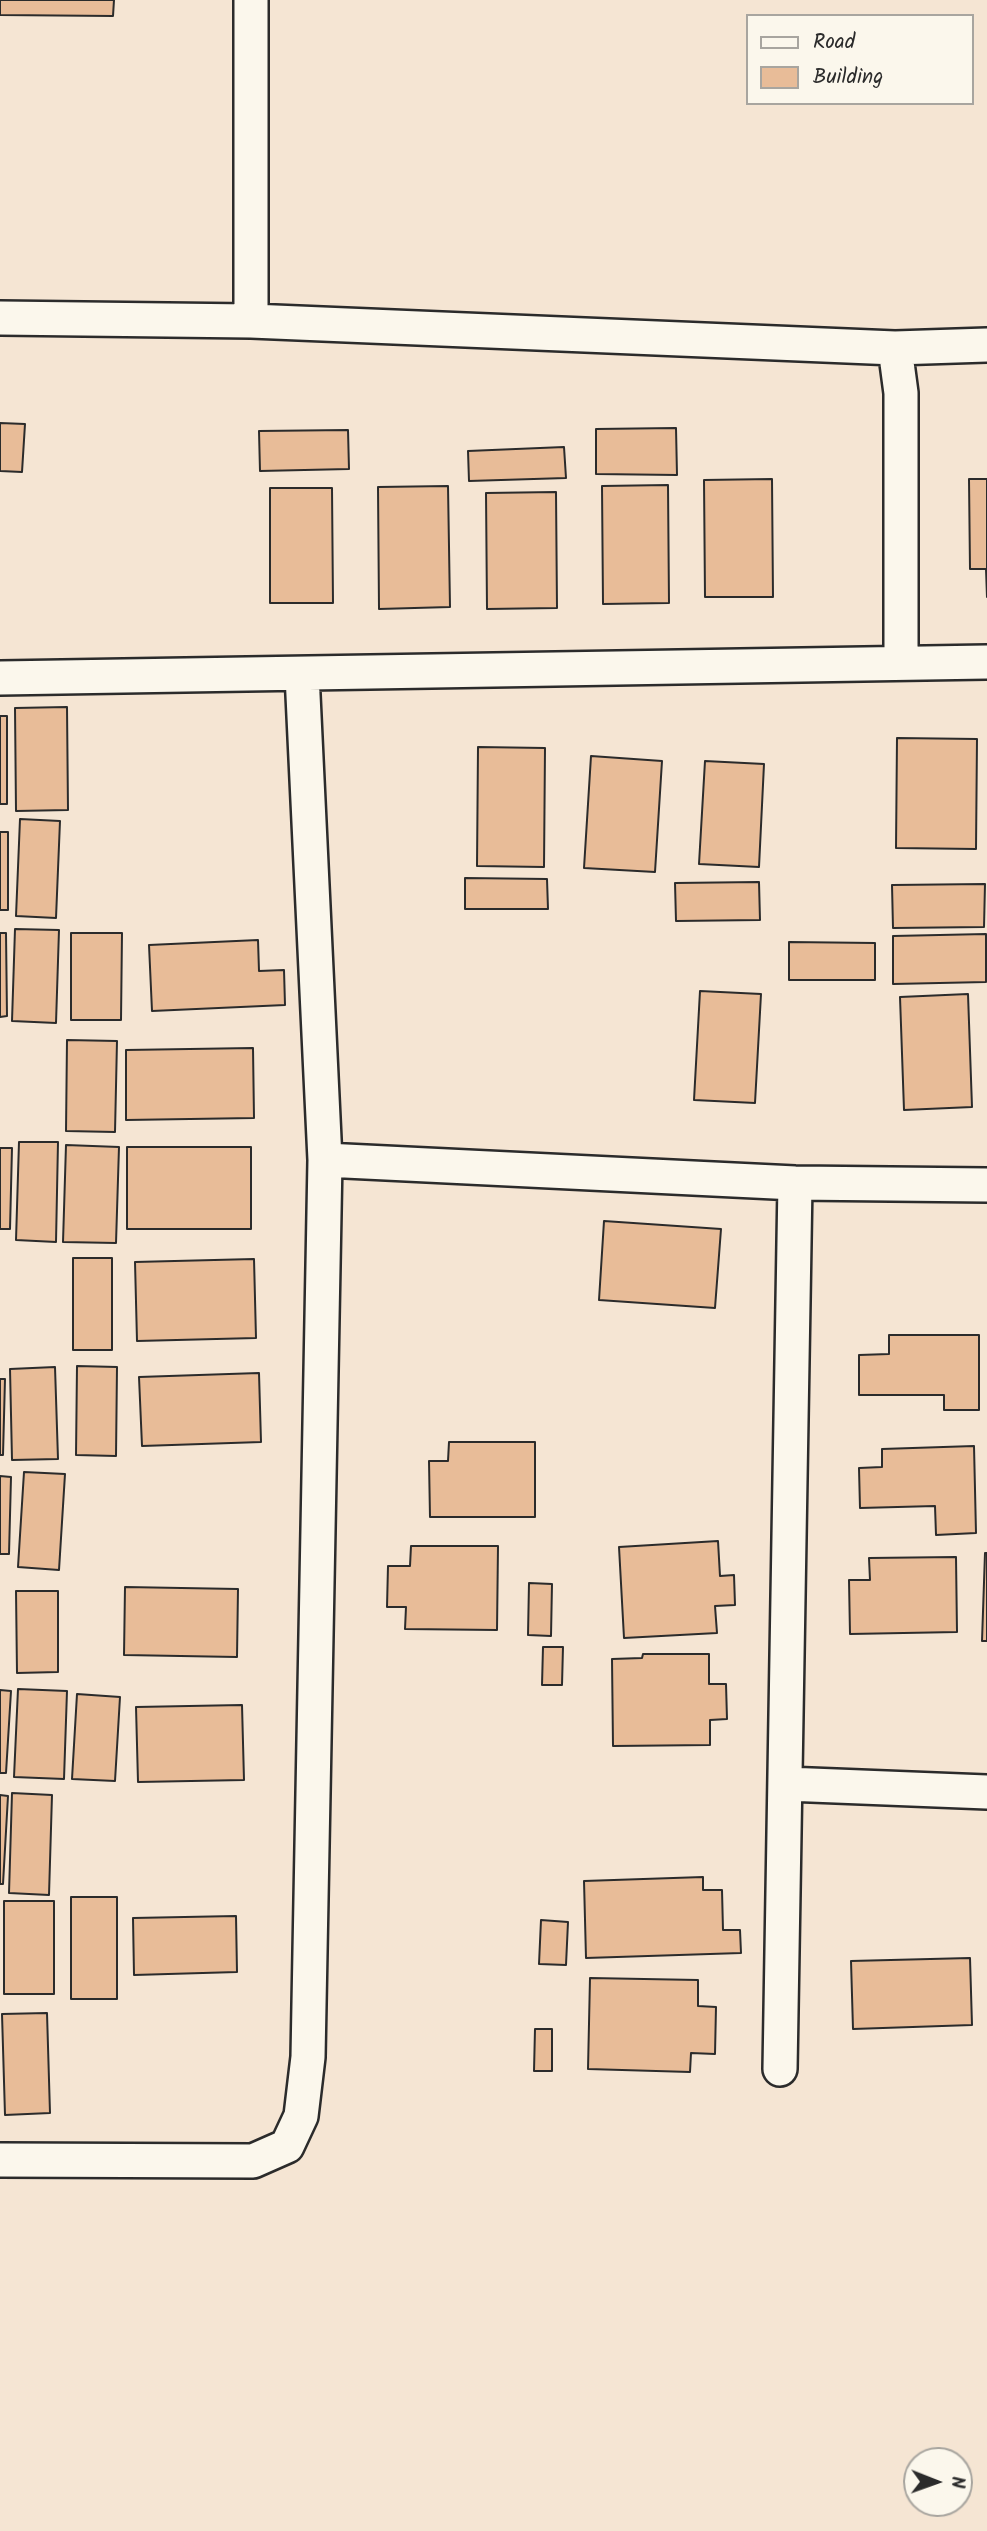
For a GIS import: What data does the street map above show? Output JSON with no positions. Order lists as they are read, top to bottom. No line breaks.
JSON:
{"legend":["Road","Building"],"north":"right"}
